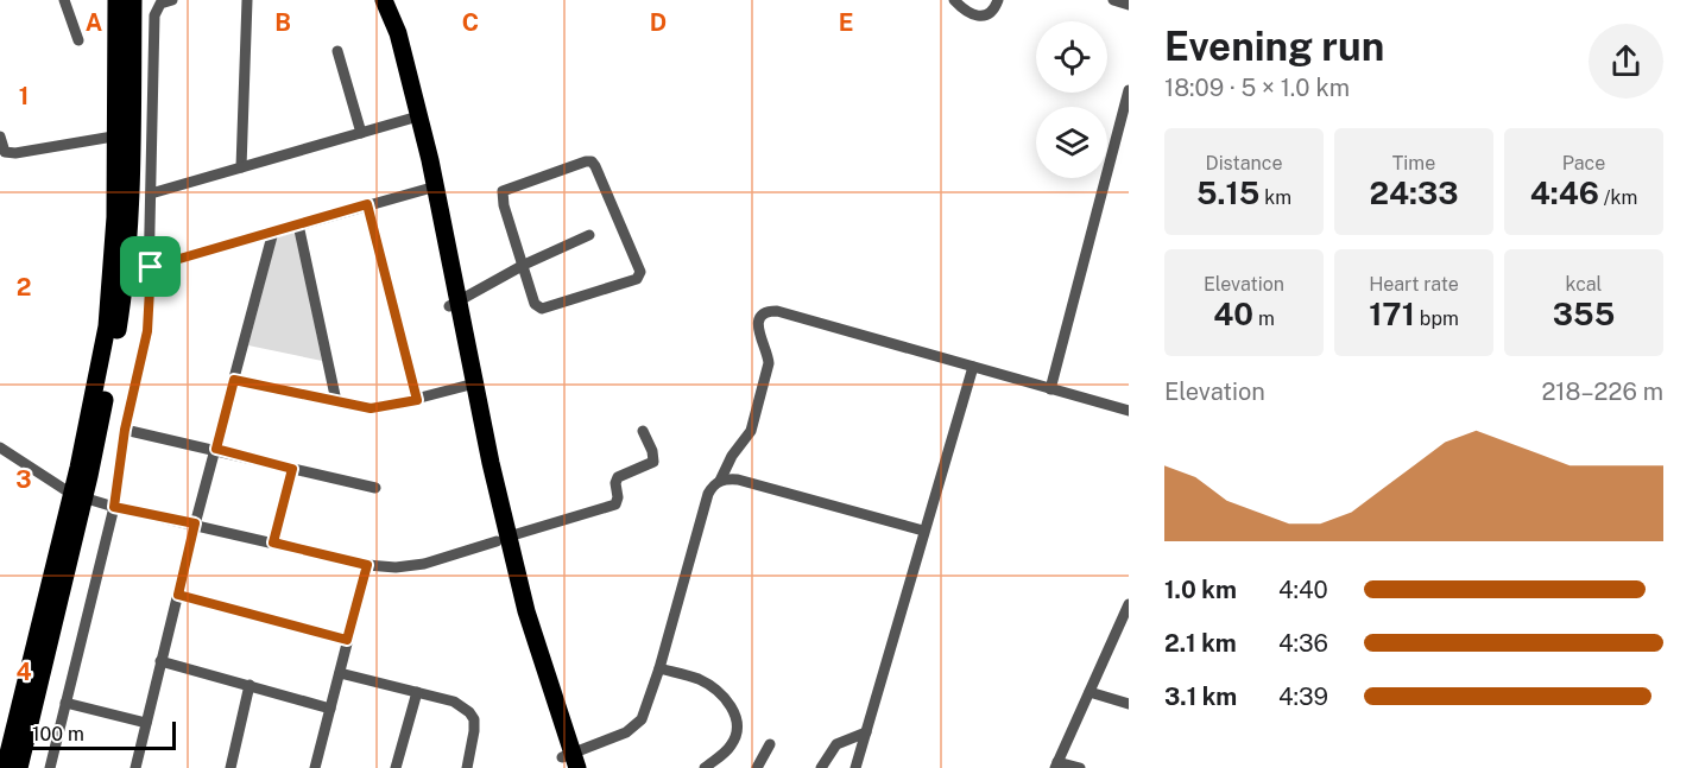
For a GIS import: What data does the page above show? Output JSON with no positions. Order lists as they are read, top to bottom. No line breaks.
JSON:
{"scale_bar":"100 m","page":{"heading":["Evening run","18:09 · 5 × 1.0 km"],"stats":[["Distance","5.15 km"],["Time","24:33"],["Pace","4:46 /km"],["Elevation","40 m"],["Heart rate","171 bpm"],["kcal","355"]],"chart":["Elevation","218–226 m"],"list":[{"name":"1.0 km","note":"4:40"},{"name":"2.1 km","note":"4:36"},{"name":"3.1 km","note":"4:39"}],"scale":"100 m"},"grid":{"columns":["A","B","C","D","E"],"rows":["1","2","3","4"]}}
